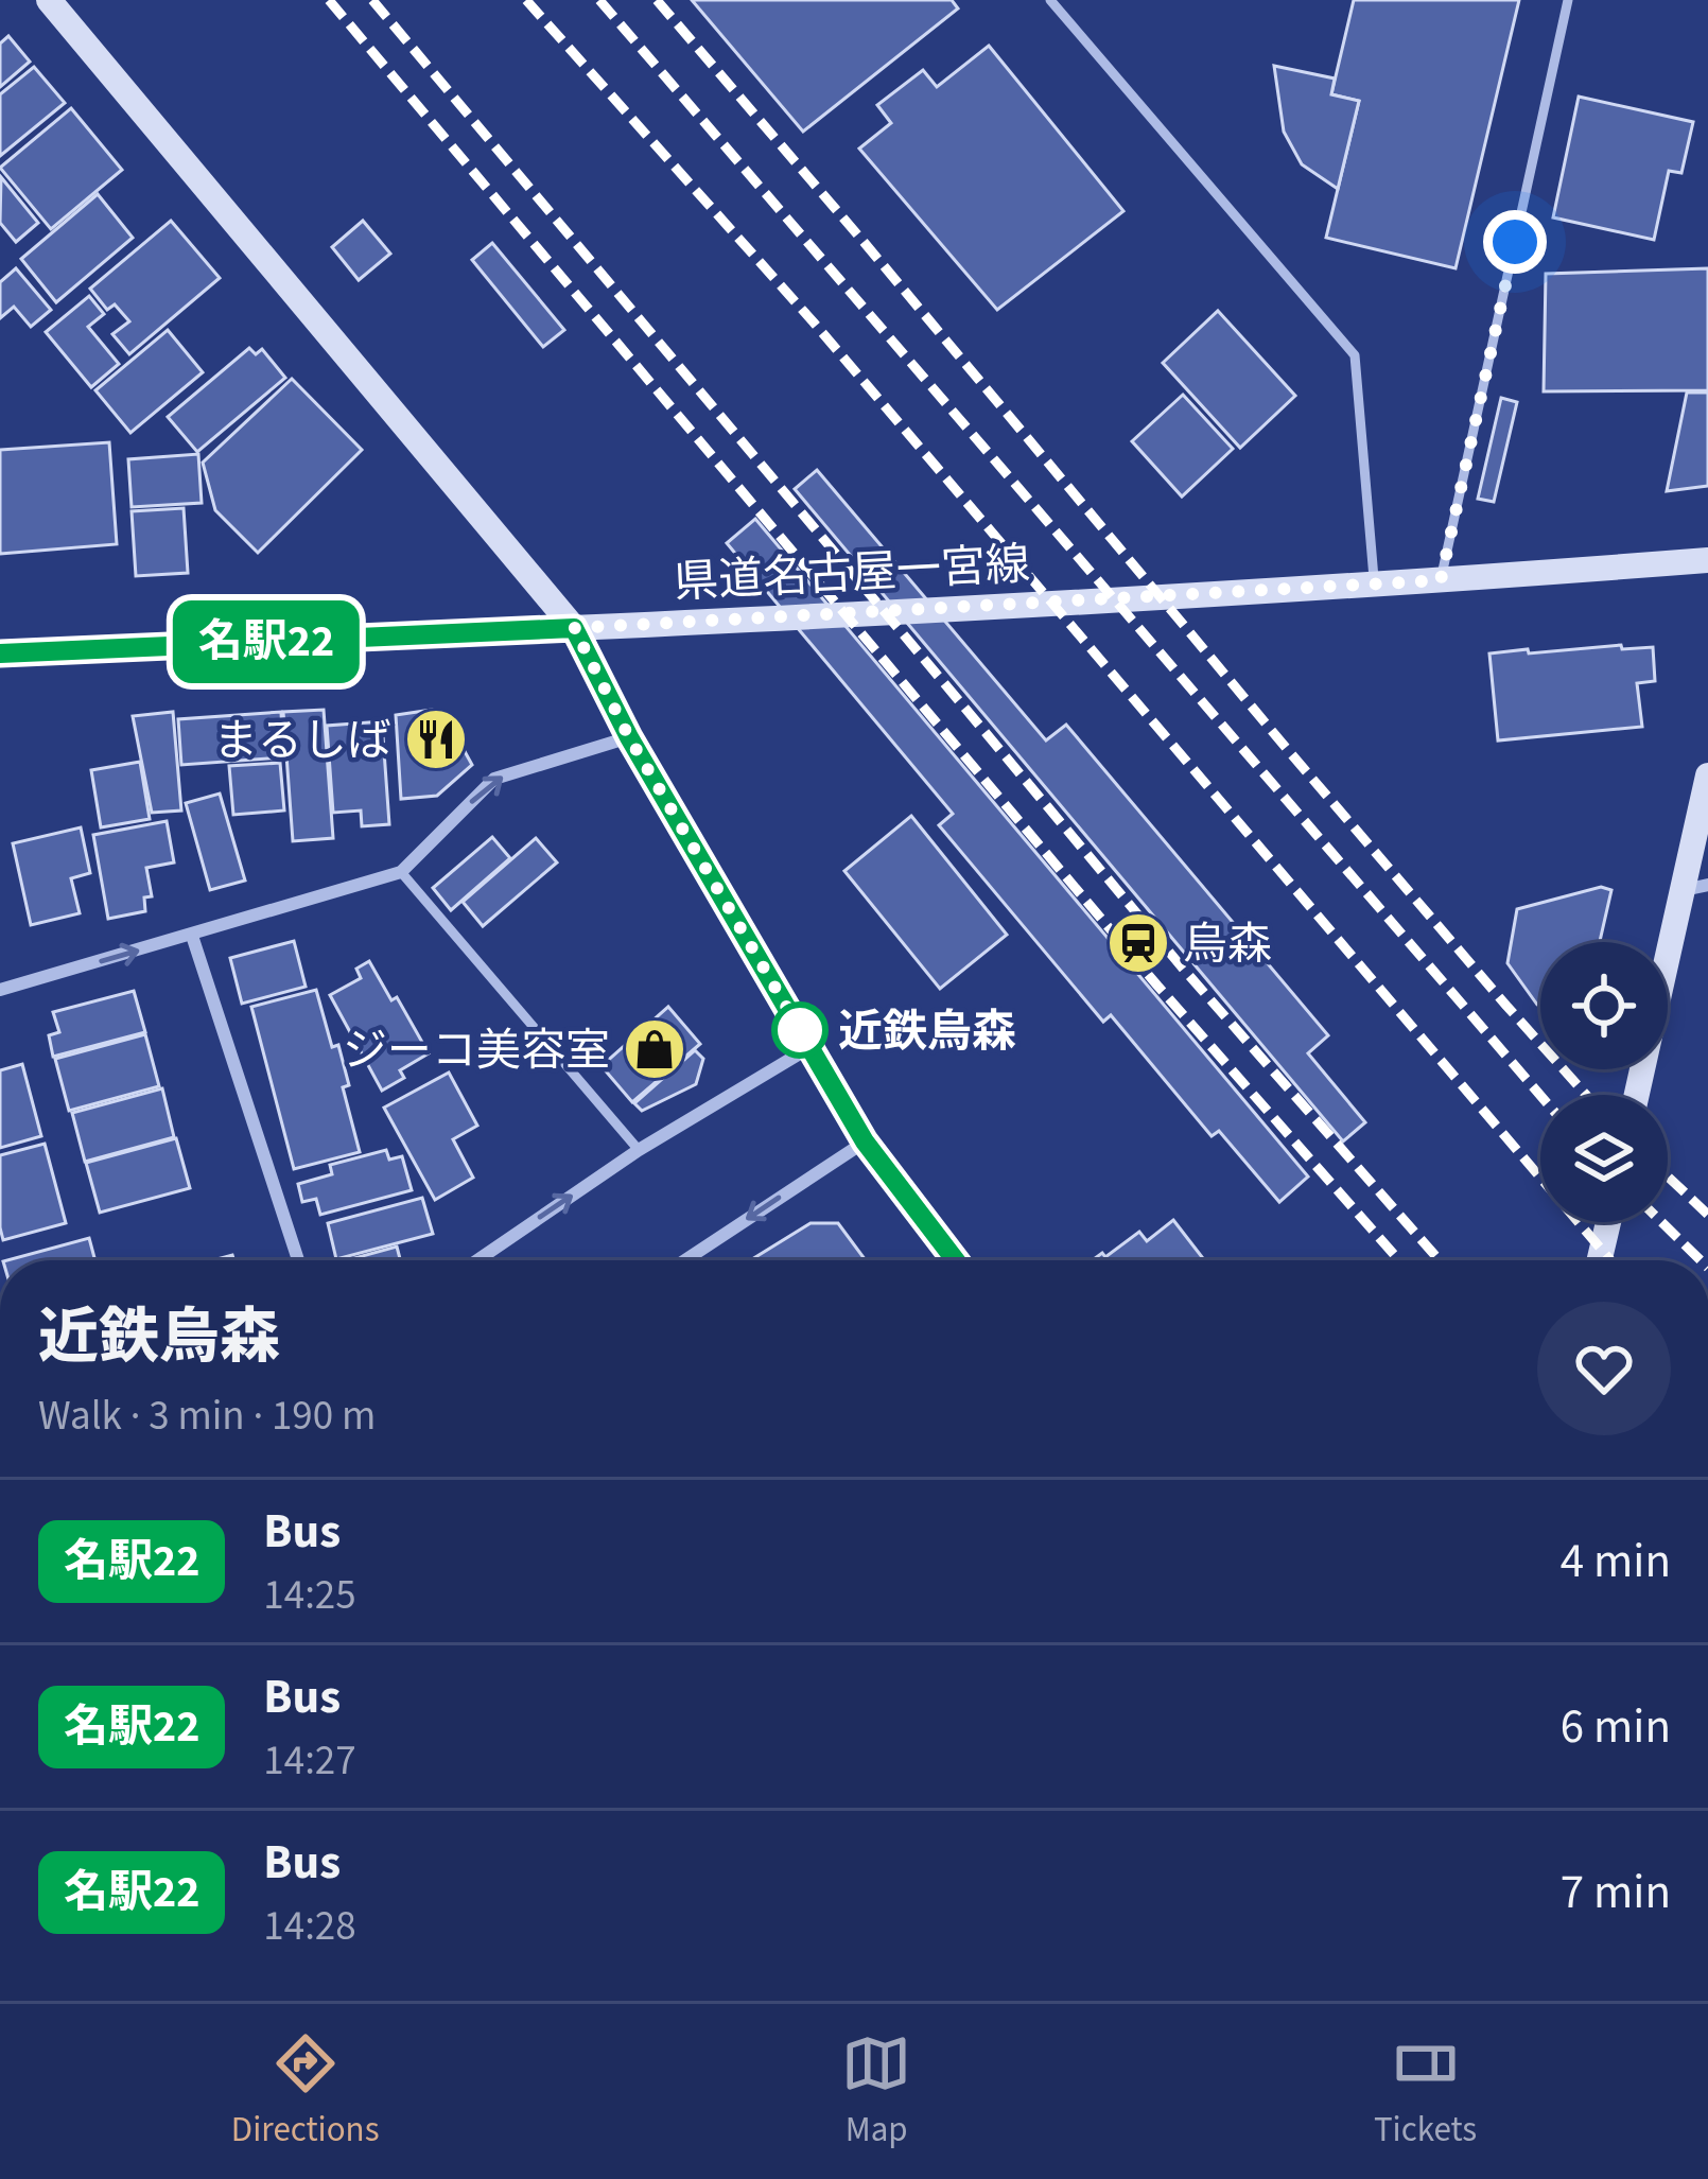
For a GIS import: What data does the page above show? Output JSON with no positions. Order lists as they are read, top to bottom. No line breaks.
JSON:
{"streets":{"street":["県道名古屋一宮線"]},"places":{"restaurant":["まるしば"],"station":["烏森"],"other":["近鉄烏森"],"shop":["ジーコ美容室"]},"lines":["bus line 名駅22"],"page":{"on_map":"名駅22","heading":["近鉄烏森","Walk · 3 min · 190 m"],"list":[{"mark":"名駅22","name":"Bus","note":"14:25","value":"4 min"},{"mark":"名駅22","name":"Bus","note":"14:27","value":"6 min"},{"mark":"名駅22","name":"Bus","note":"14:28","value":"7 min"}],"tabs":["Directions","Map","Tickets"]}}
